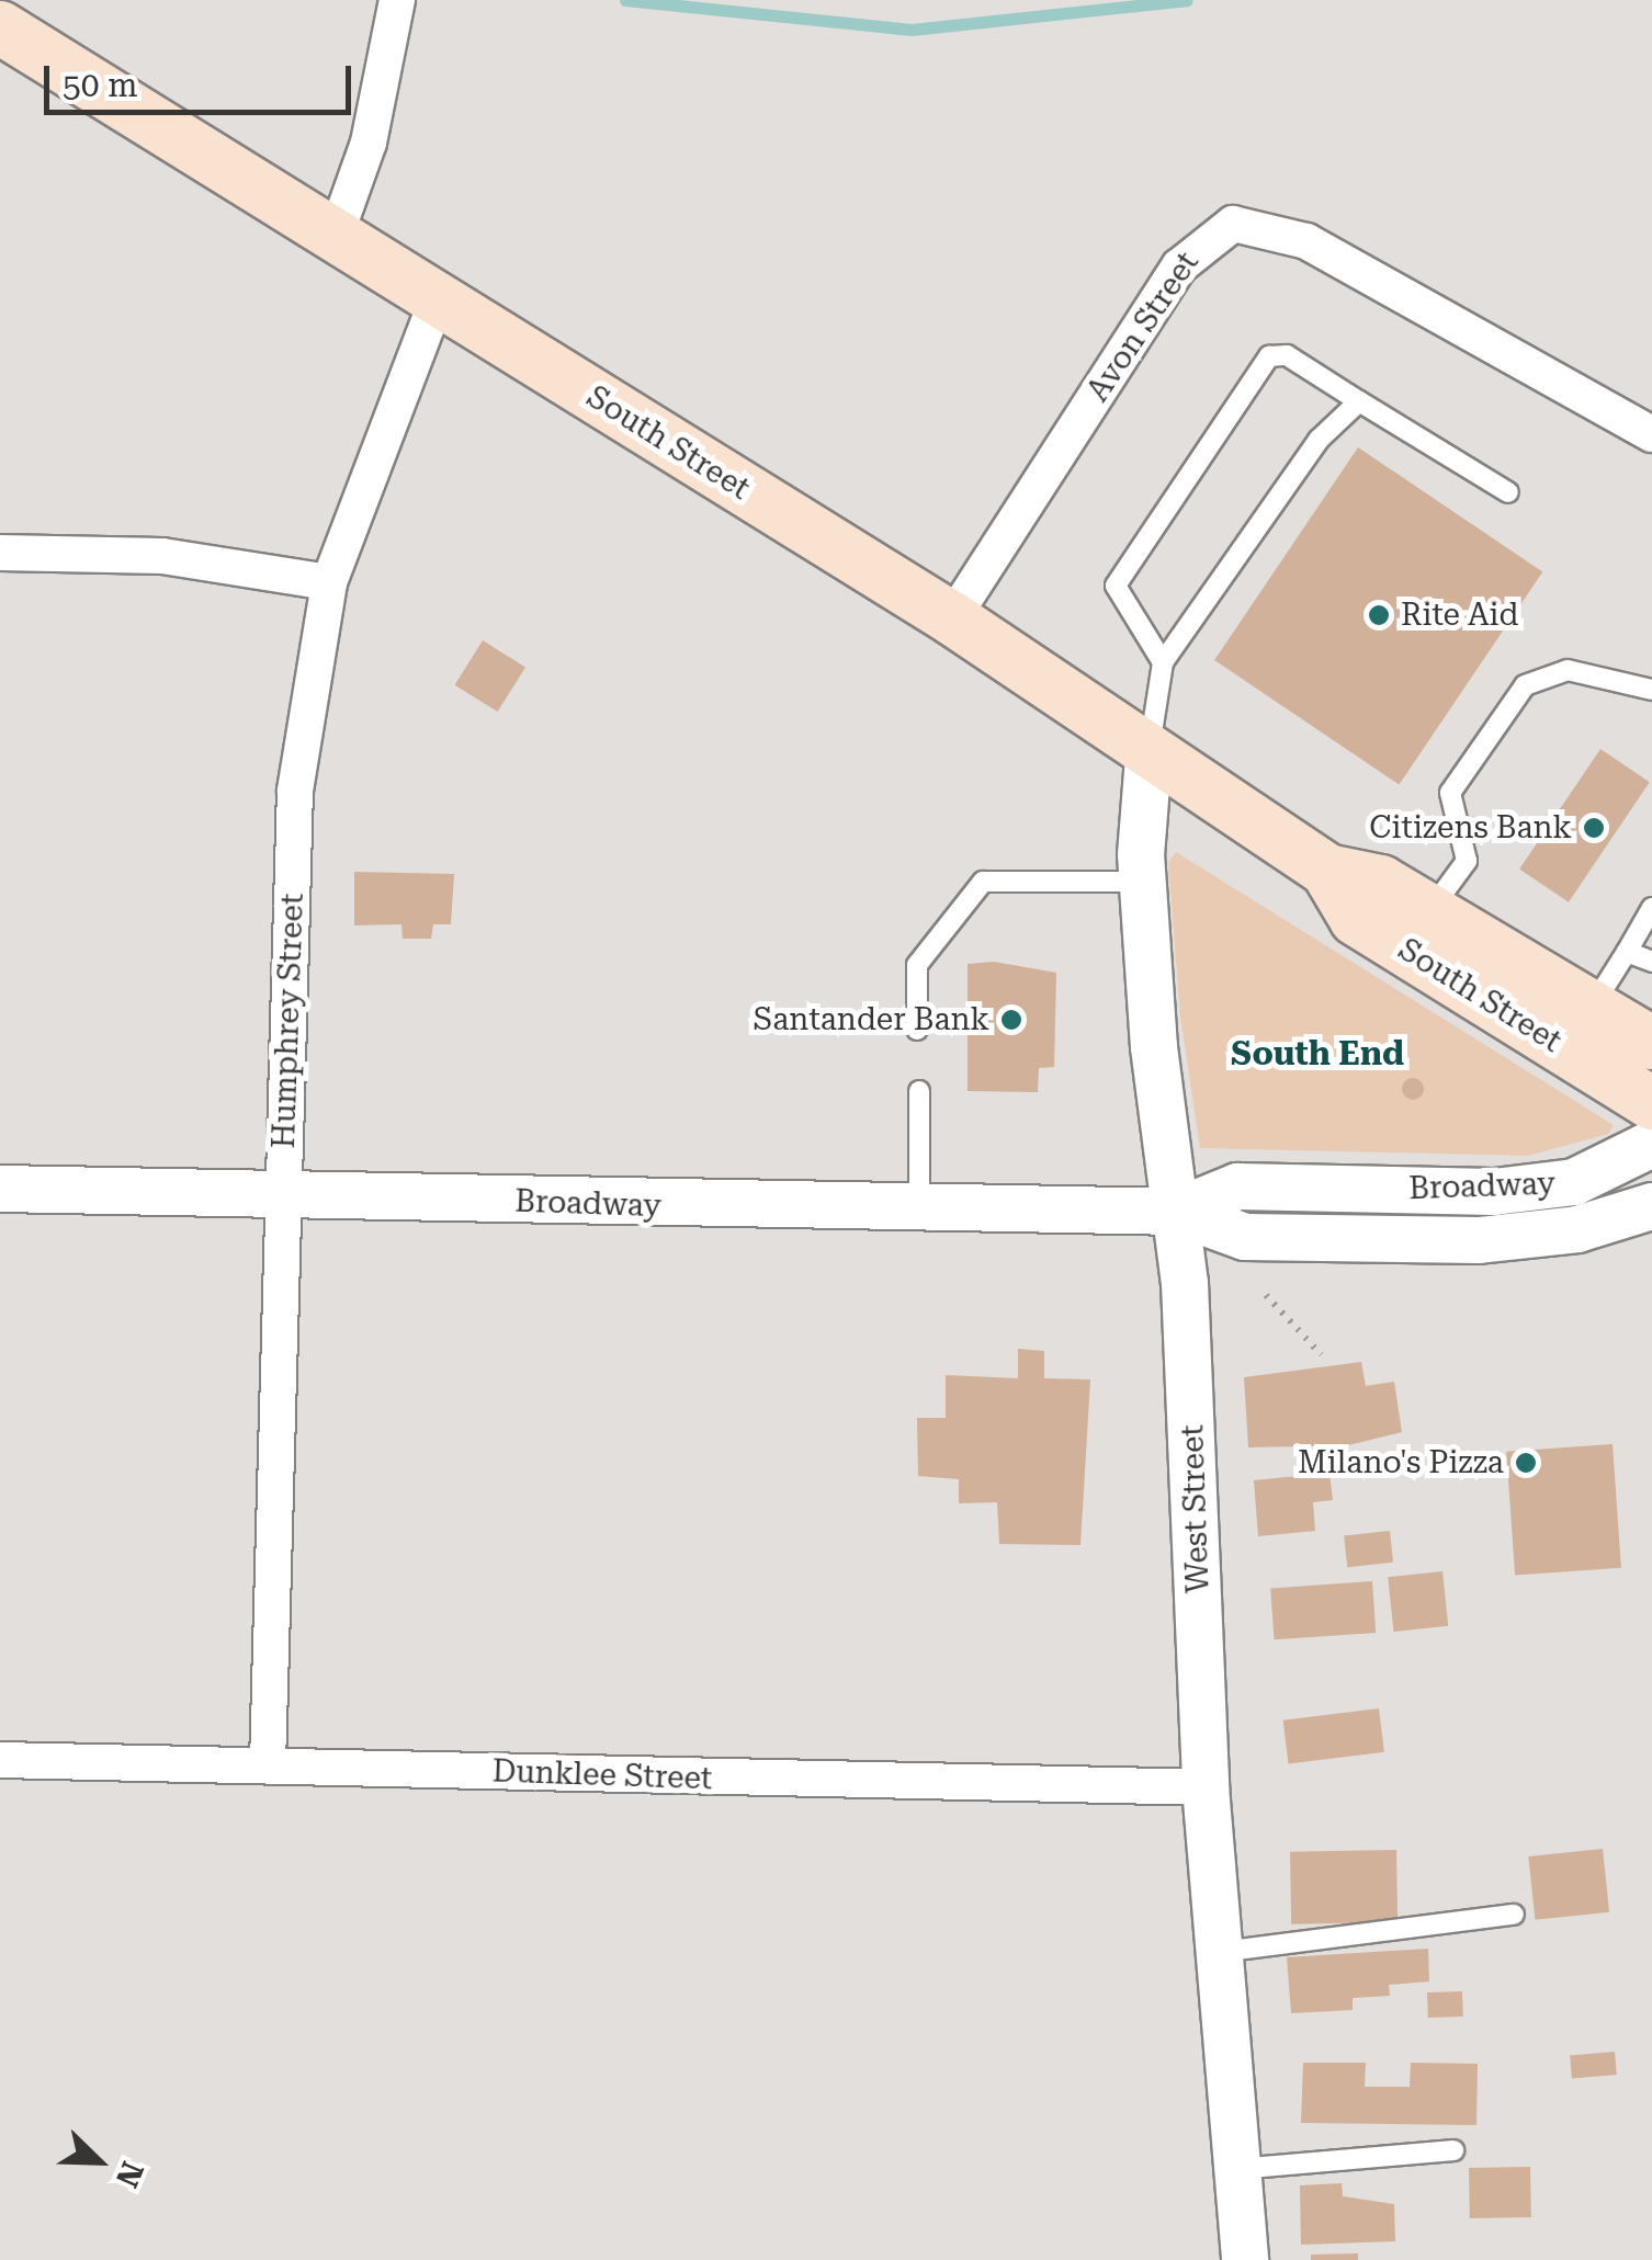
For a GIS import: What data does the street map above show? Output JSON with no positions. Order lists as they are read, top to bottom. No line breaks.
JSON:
{"streets":{"main road":["South Street"],"street":["Avon Street","Humphrey Street","Broadway","West Street","Dunklee Street"]},"crossings":[["Avon Street","South Street"],["South Street","Humphrey Street"],["South Street","West Street"],["Humphrey Street","Broadway"],["Humphrey Street","Dunklee Street"],["Broadway","West Street"],["West Street","Dunklee Street"]],"districts":["South End"],"places":["Rite Aid","Citizens Bank","Santander Bank","Milano's Pizza"],"scale_bar":"50 m","north":"bottom right"}
